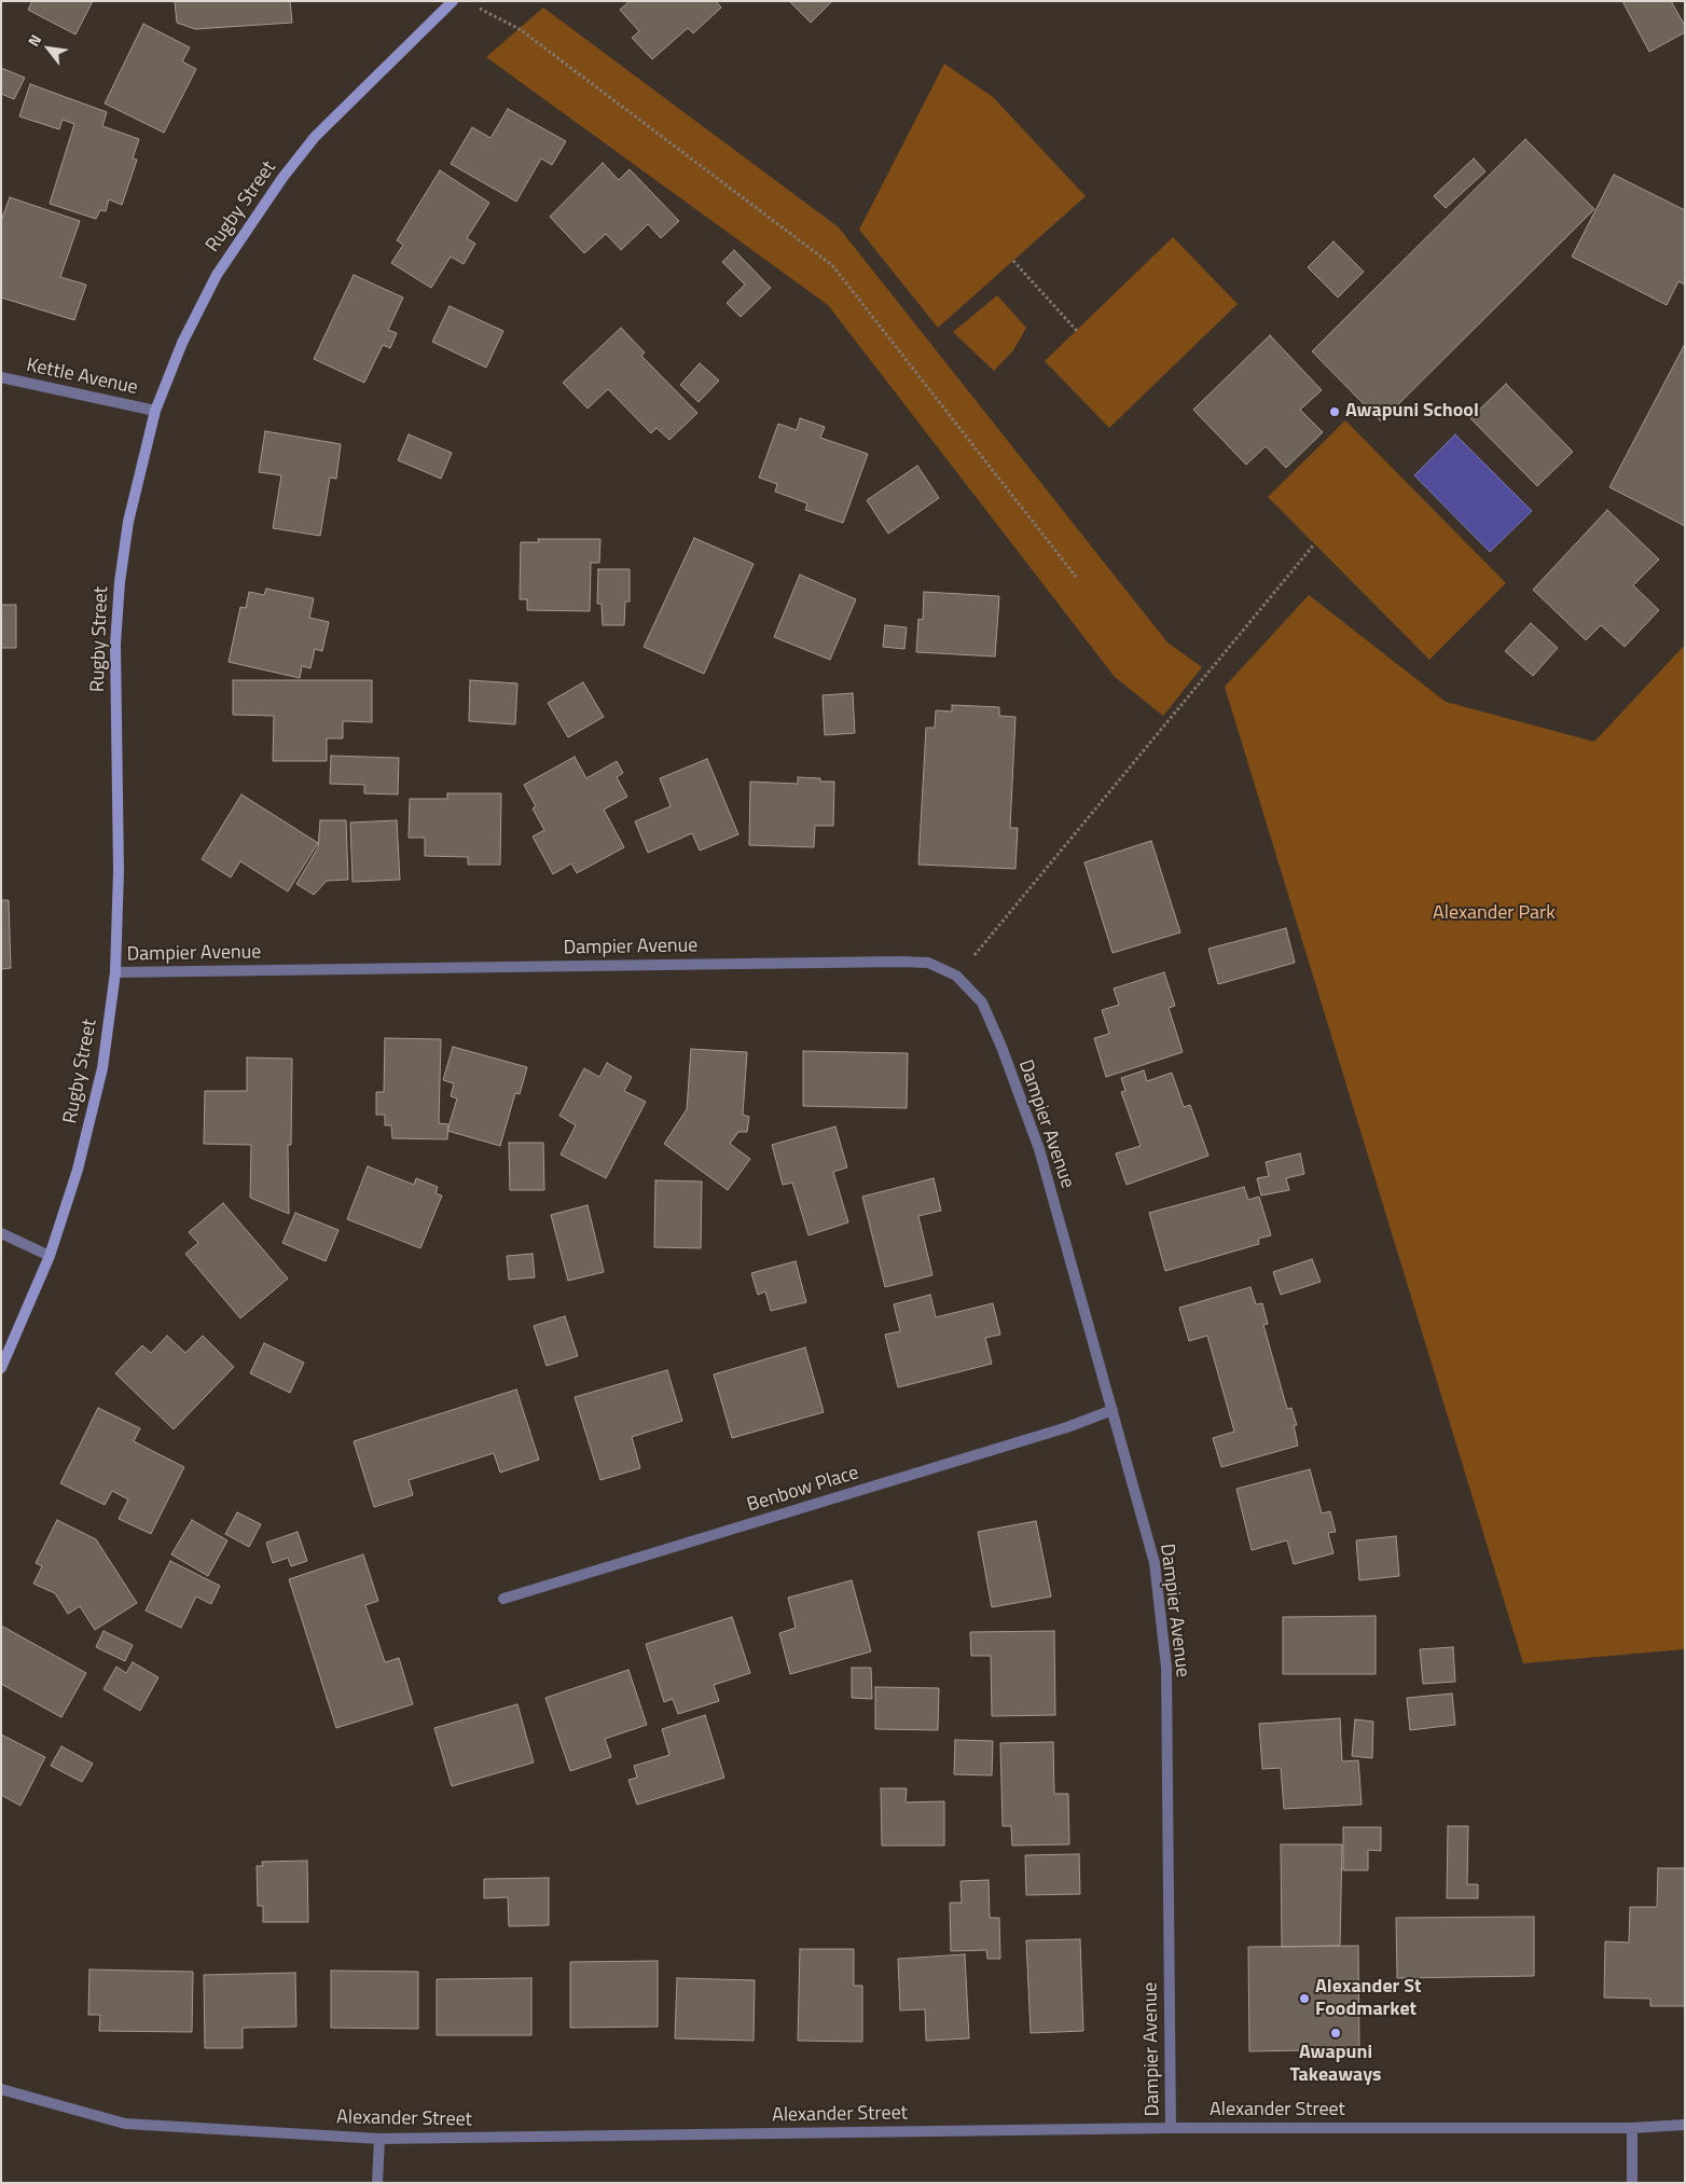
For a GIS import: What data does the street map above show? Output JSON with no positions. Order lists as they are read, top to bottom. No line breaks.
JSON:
{"streets":{"street":["Rugby Street","Kettle Avenue","Dampier Avenue","Benbow Place","Alexander Street"]},"crossings":[["Rugby Street","Kettle Avenue"],["Rugby Street","Dampier Avenue"],["Dampier Avenue","Benbow Place"],["Dampier Avenue","Alexander Street"]],"parks":["Alexander Park"],"places":["Awapuni School","Alexander St Foodmarket","Awapuni Takeaways"],"north":"top left"}
